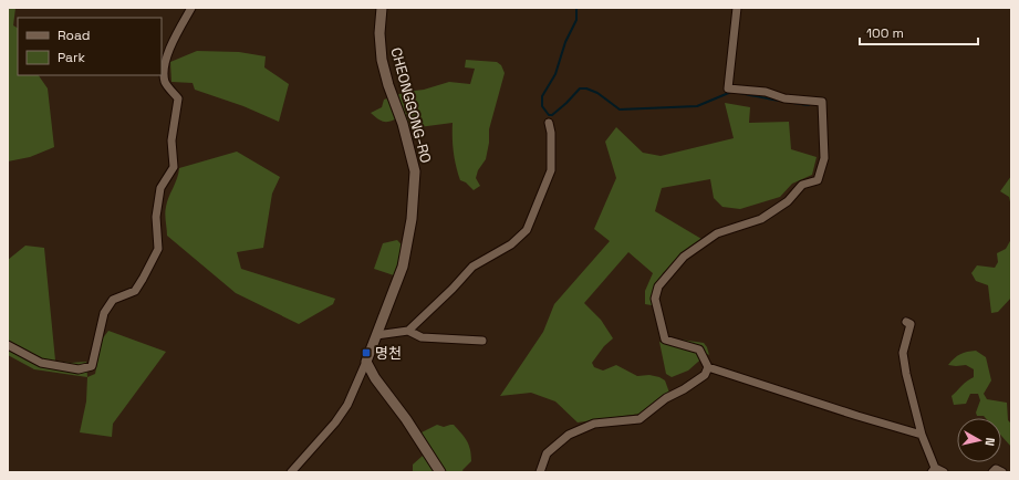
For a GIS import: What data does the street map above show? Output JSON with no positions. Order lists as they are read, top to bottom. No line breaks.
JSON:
{"streets":{"street":["CHEONGGONG-RO"]},"places":{"transit":["명천"]},"legend":["Road","Park"],"scale_bar":"100 m","north":"right"}
